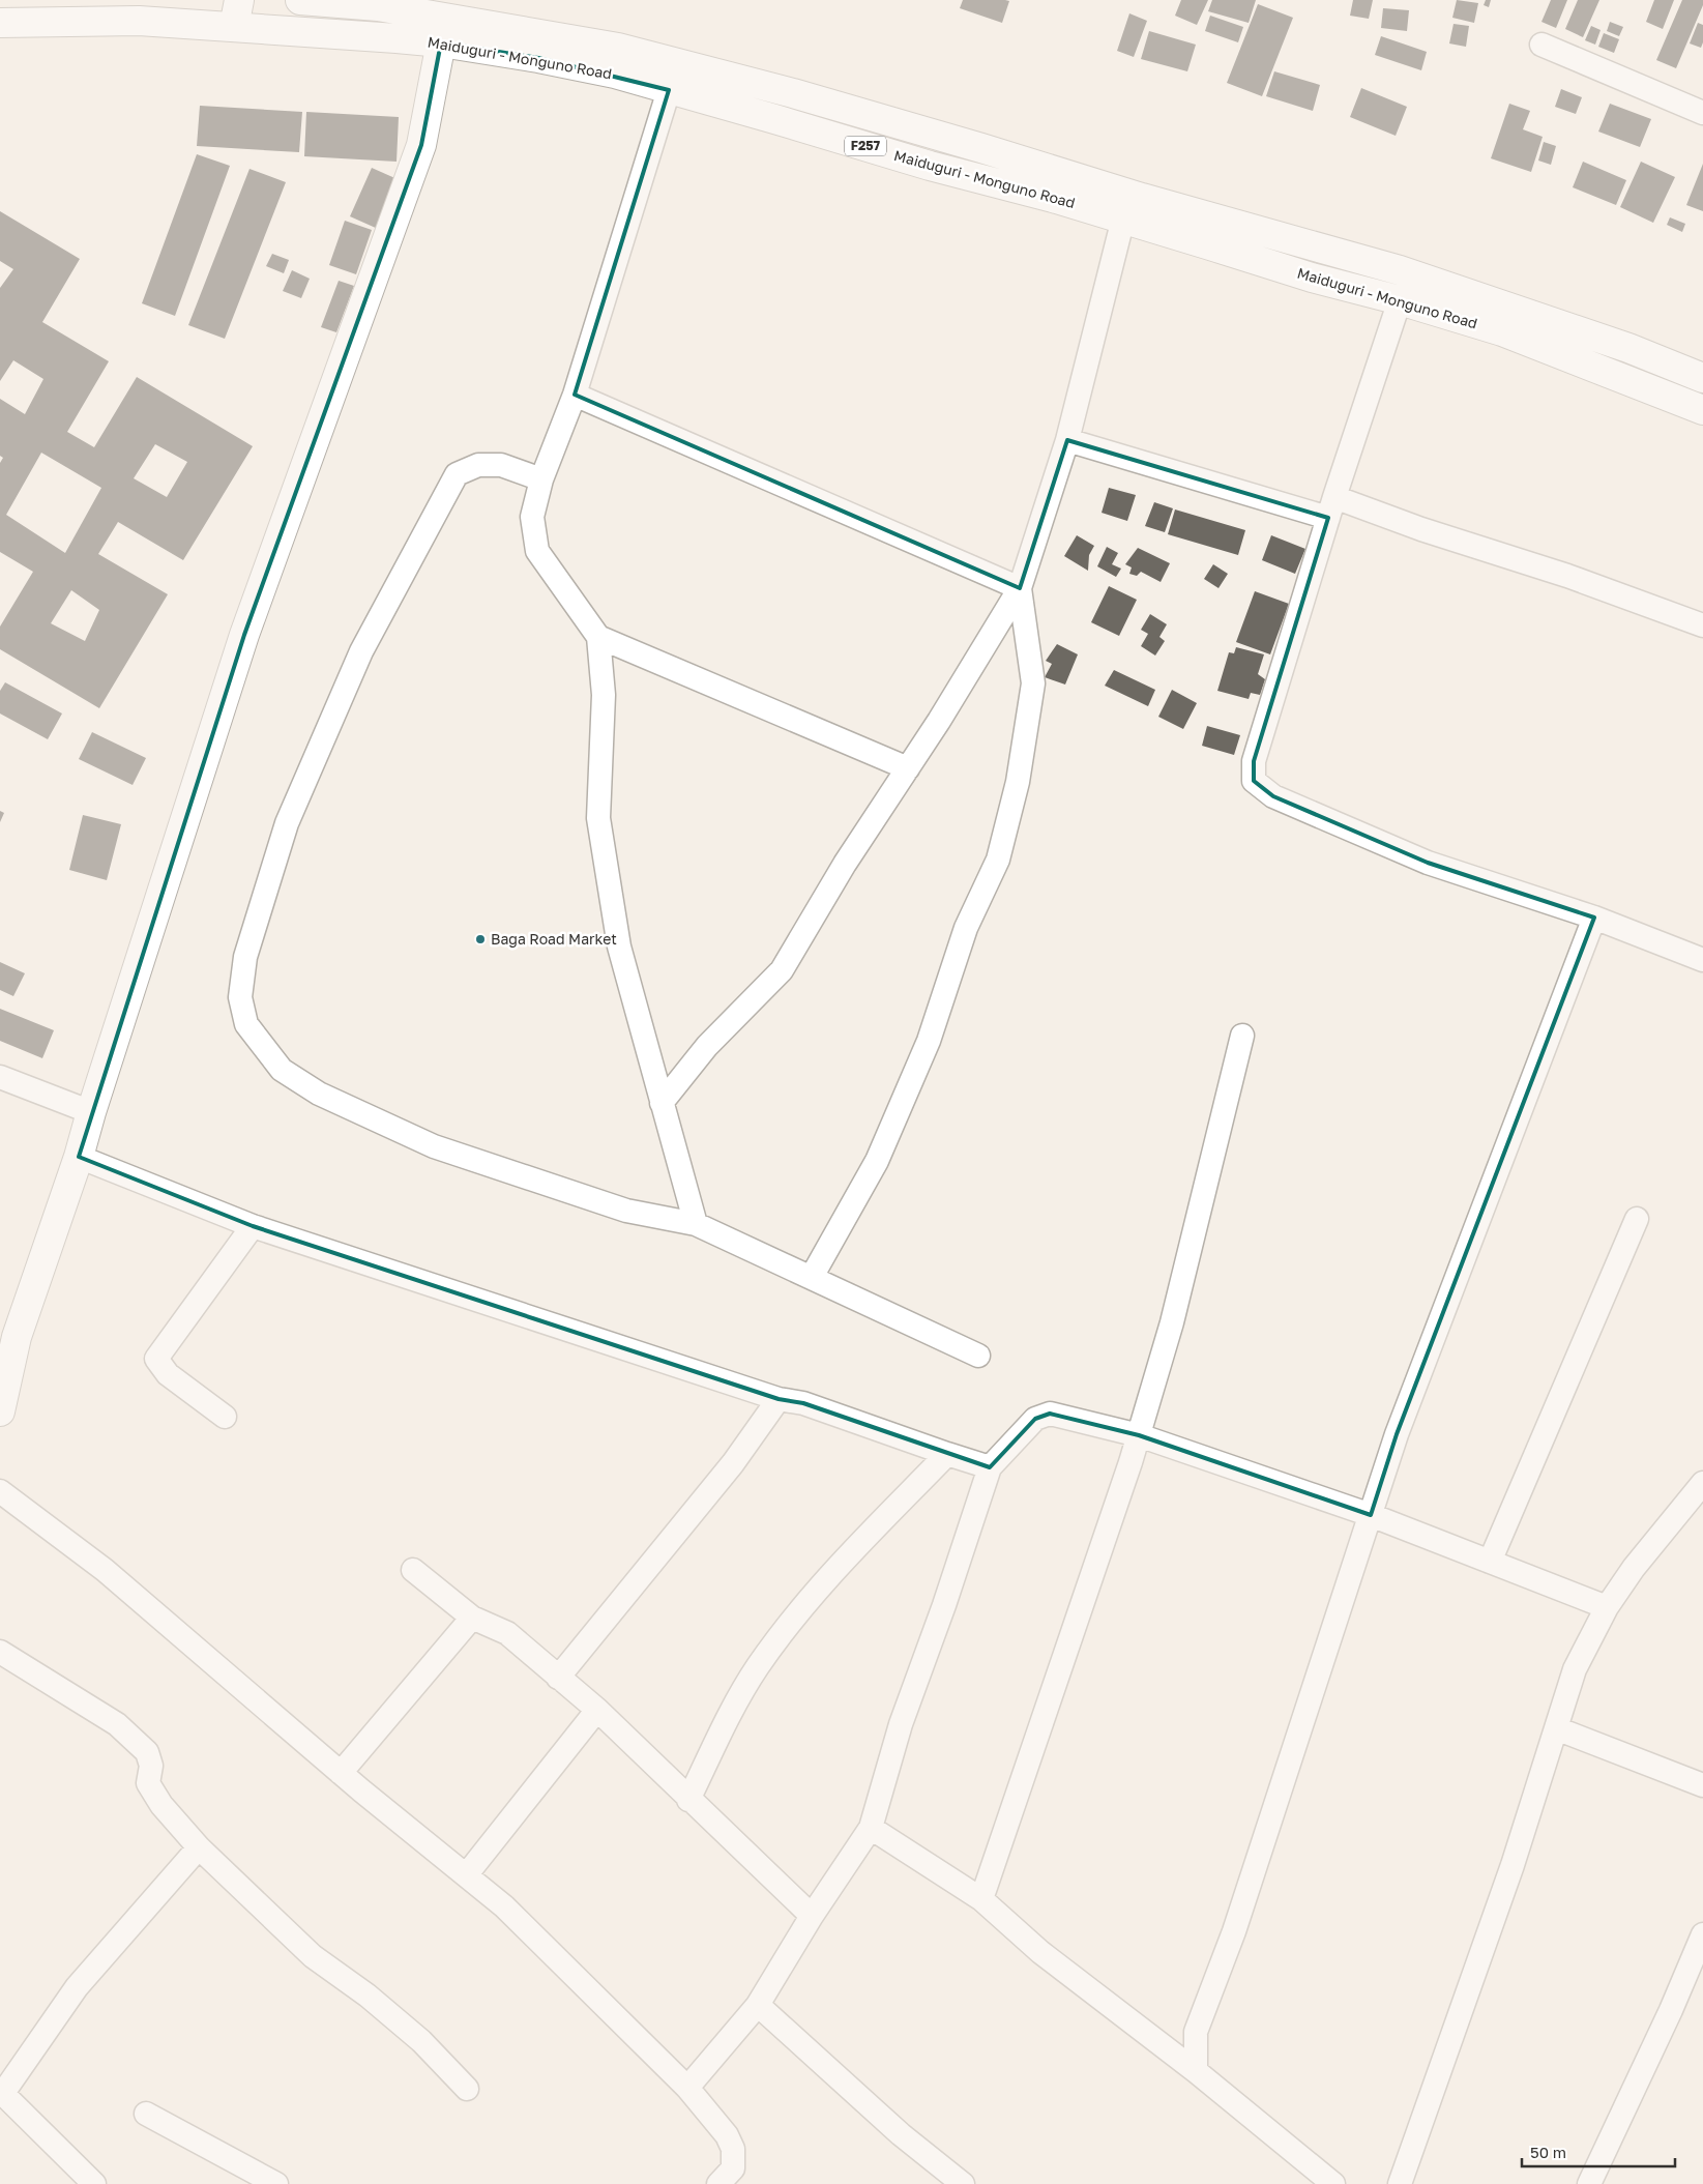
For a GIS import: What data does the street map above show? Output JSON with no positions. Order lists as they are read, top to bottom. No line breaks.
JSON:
{"streets":{"main road":["Maiduguri - Monguno Road","F257"]},"places":["Baga Road Market"],"scale_bar":"50 m"}
